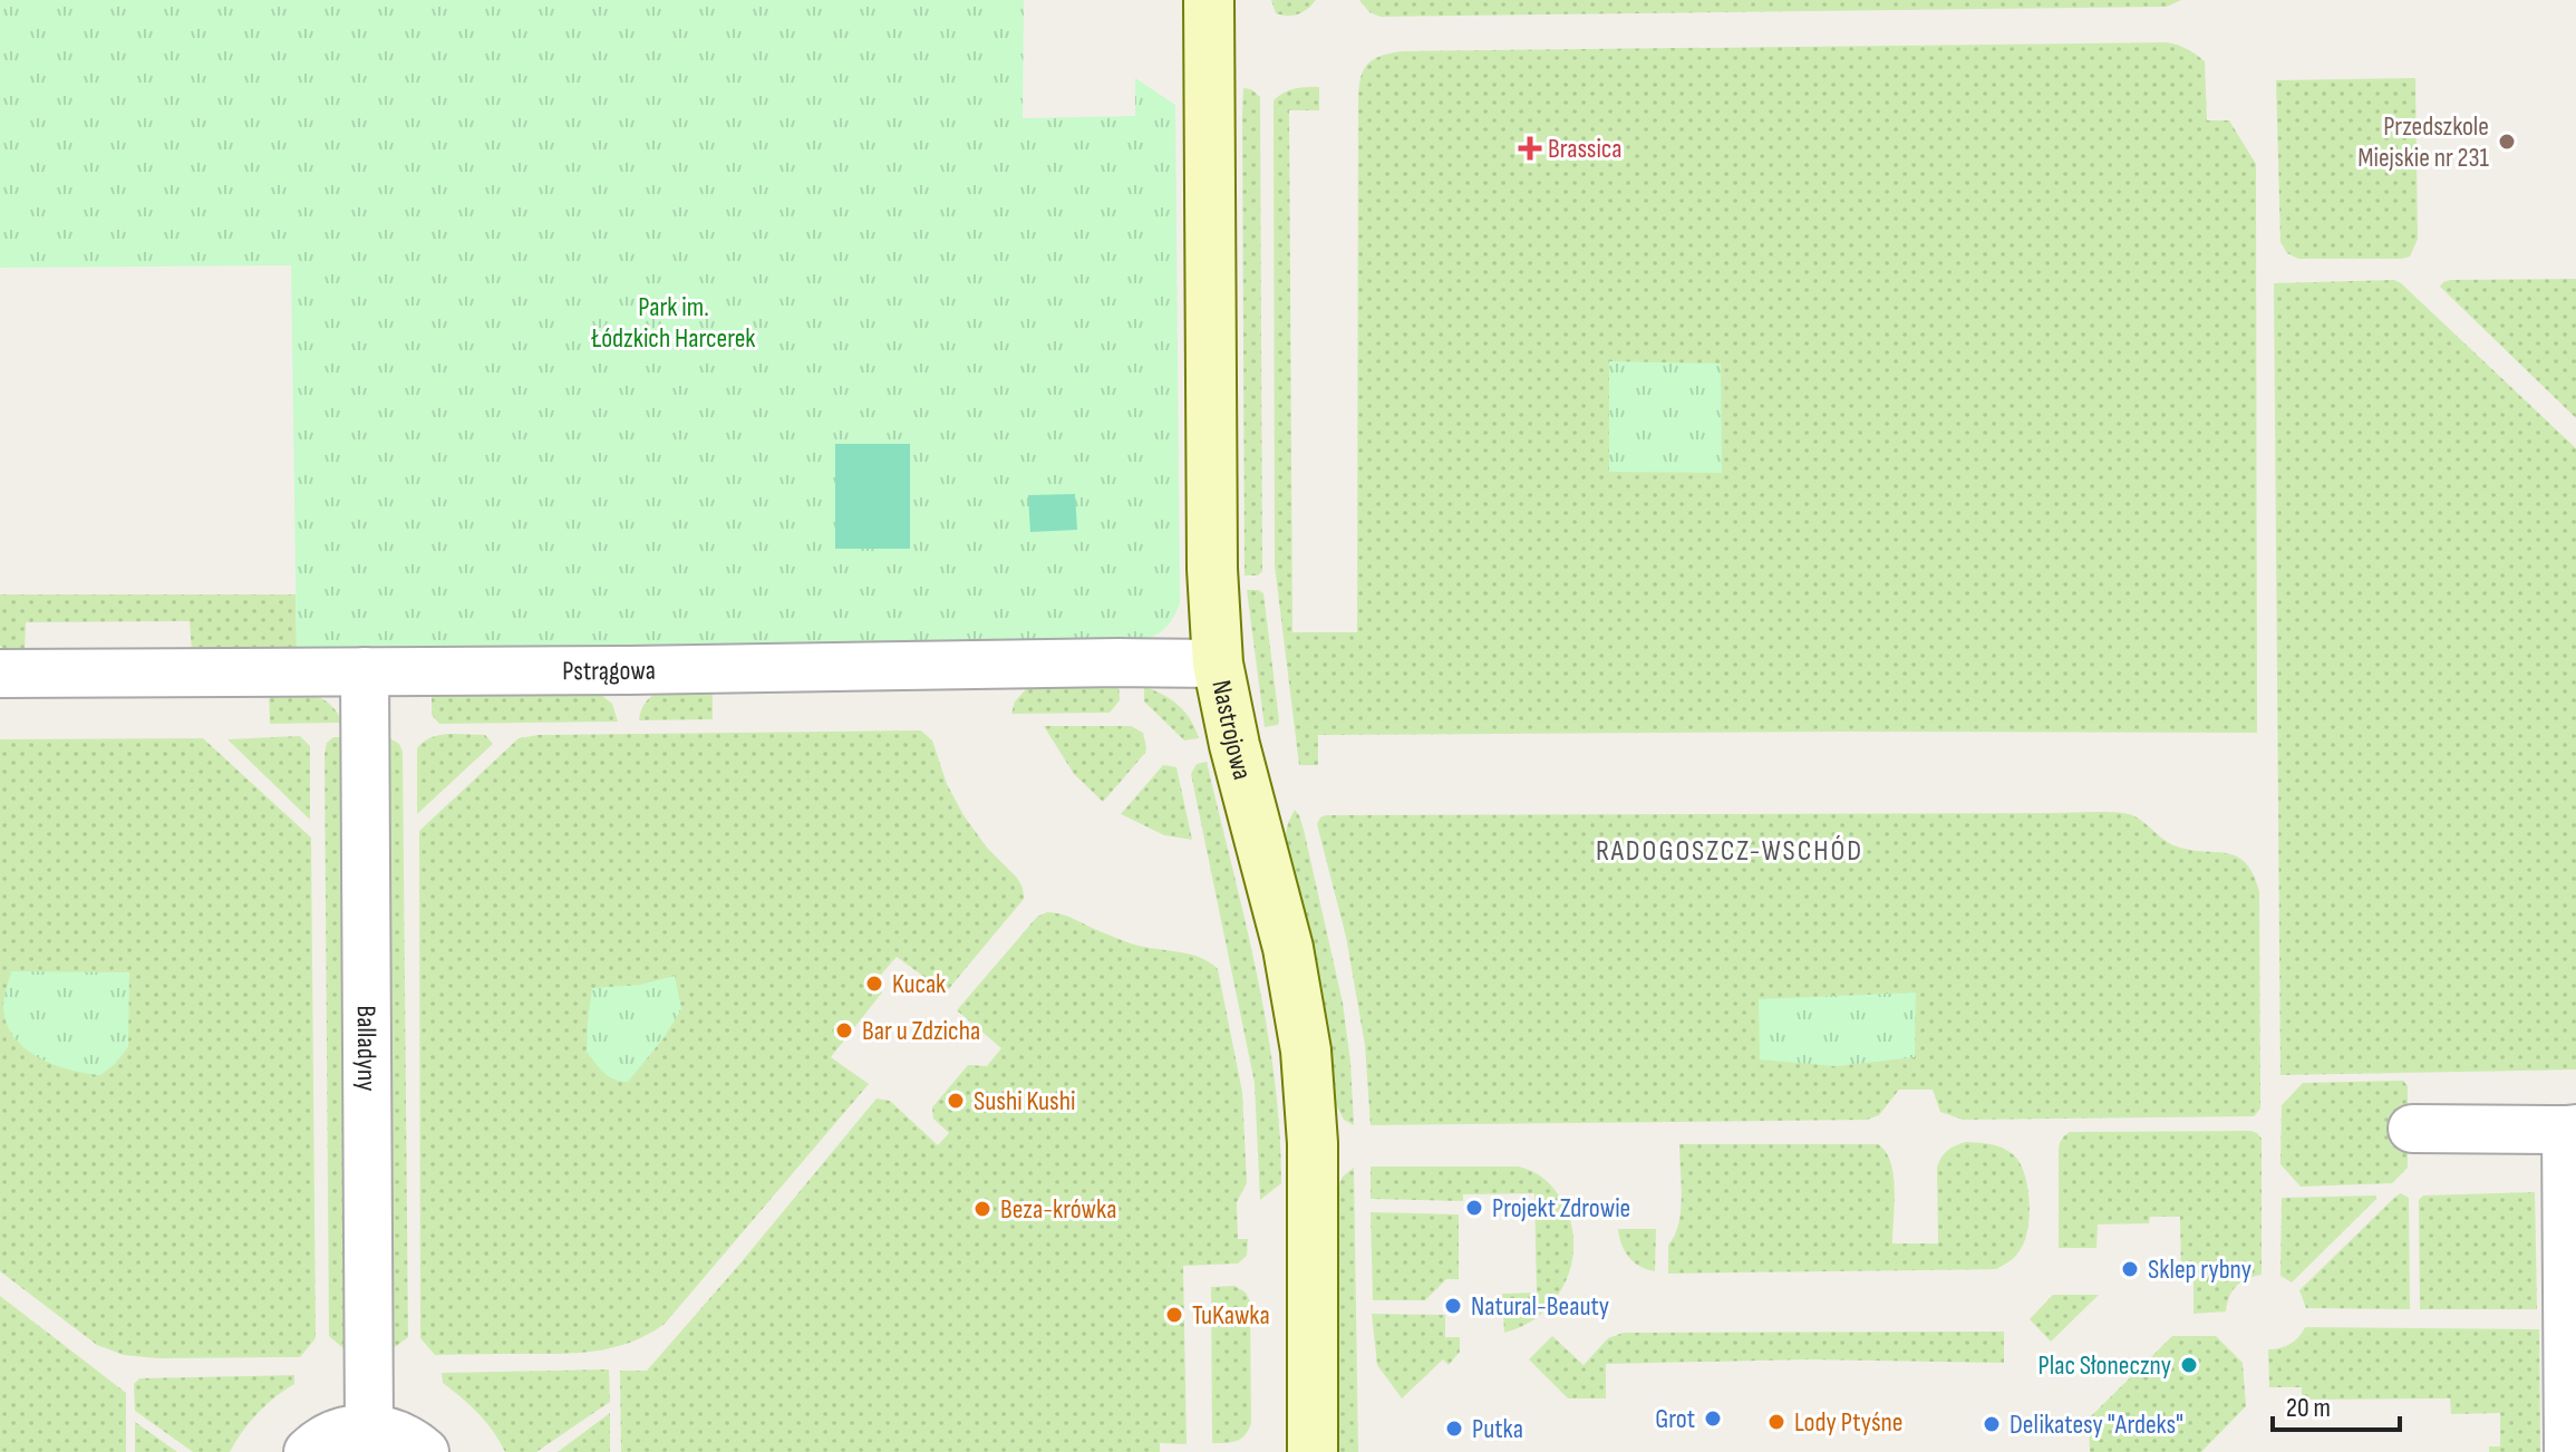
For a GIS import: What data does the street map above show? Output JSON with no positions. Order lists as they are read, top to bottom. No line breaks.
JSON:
{"streets":{"street":["Pstrągowa","Nastrojowa","Balladyny"]},"crossings":[["Pstrągowa","Nastrojowa"],["Pstrągowa","Balladyny"]],"districts":["RADOGOSZCZ-WSCHÓD"],"parks":["Park im. Łódzkich Harcerek"],"places":{"other":["Przedszkole Miejskie nr 231","Kucak","Bar u Zdzicha","Sushi Kushi","Projekt Zdrowie","Beza-krówka","Sklep rybny","Natural-Beauty","TuKawka","Plac Słoneczny","Grot","Lody Ptyśne","Delikatesy \"Ardeks\"","Putka"],"health":["Brassica"]},"scale_bar":"20 m"}
